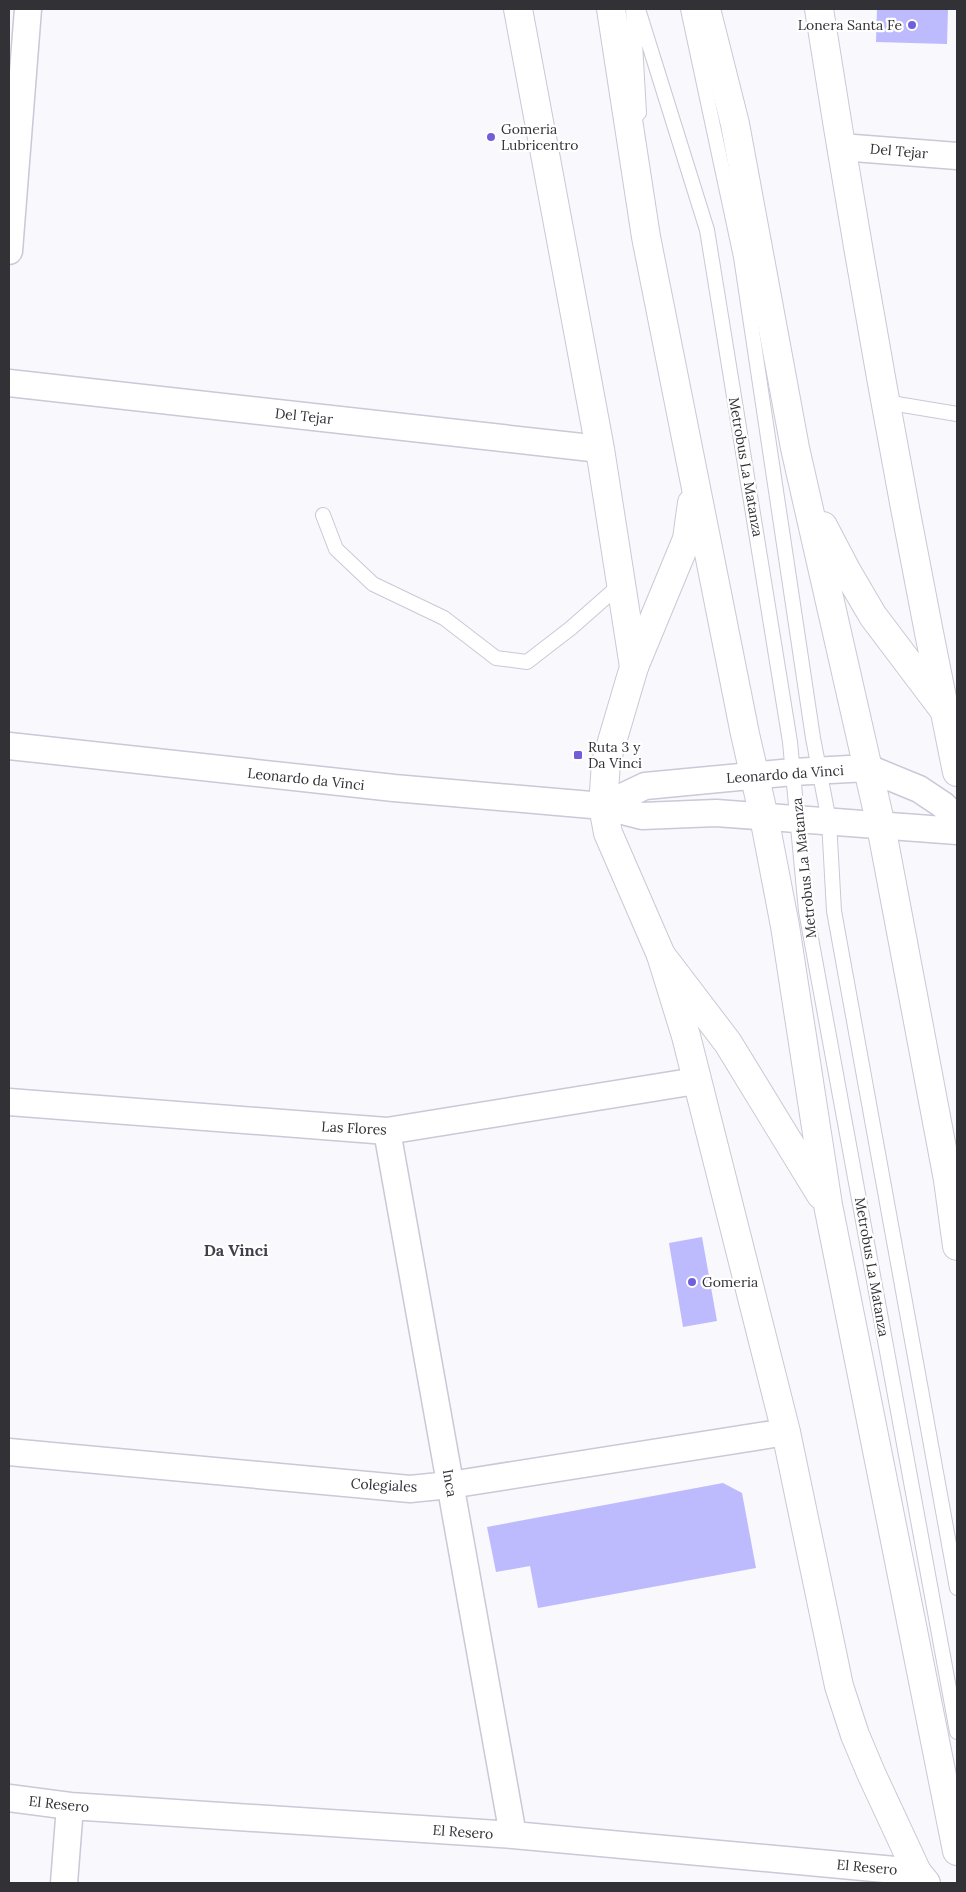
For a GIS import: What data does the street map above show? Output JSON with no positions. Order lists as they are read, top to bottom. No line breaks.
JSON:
{"streets":{"street":["Del Tejar","Leonardo da Vinci","Las Flores","Inca","Colegiales","El Resero"],"lane":["Metrobus La Matanza"]},"crossings":[["Metrobus La Matanza","Leonardo da Vinci"],["Las Flores","Inca"],["Inca","Colegiales"],["Inca","El Resero"]],"districts":["Da Vinci"],"places":{"other":["Lonera Santa Fe","Gomeria Lubricentro","Gomeria"],"transit":["Ruta 3 y Da Vinci"]}}
